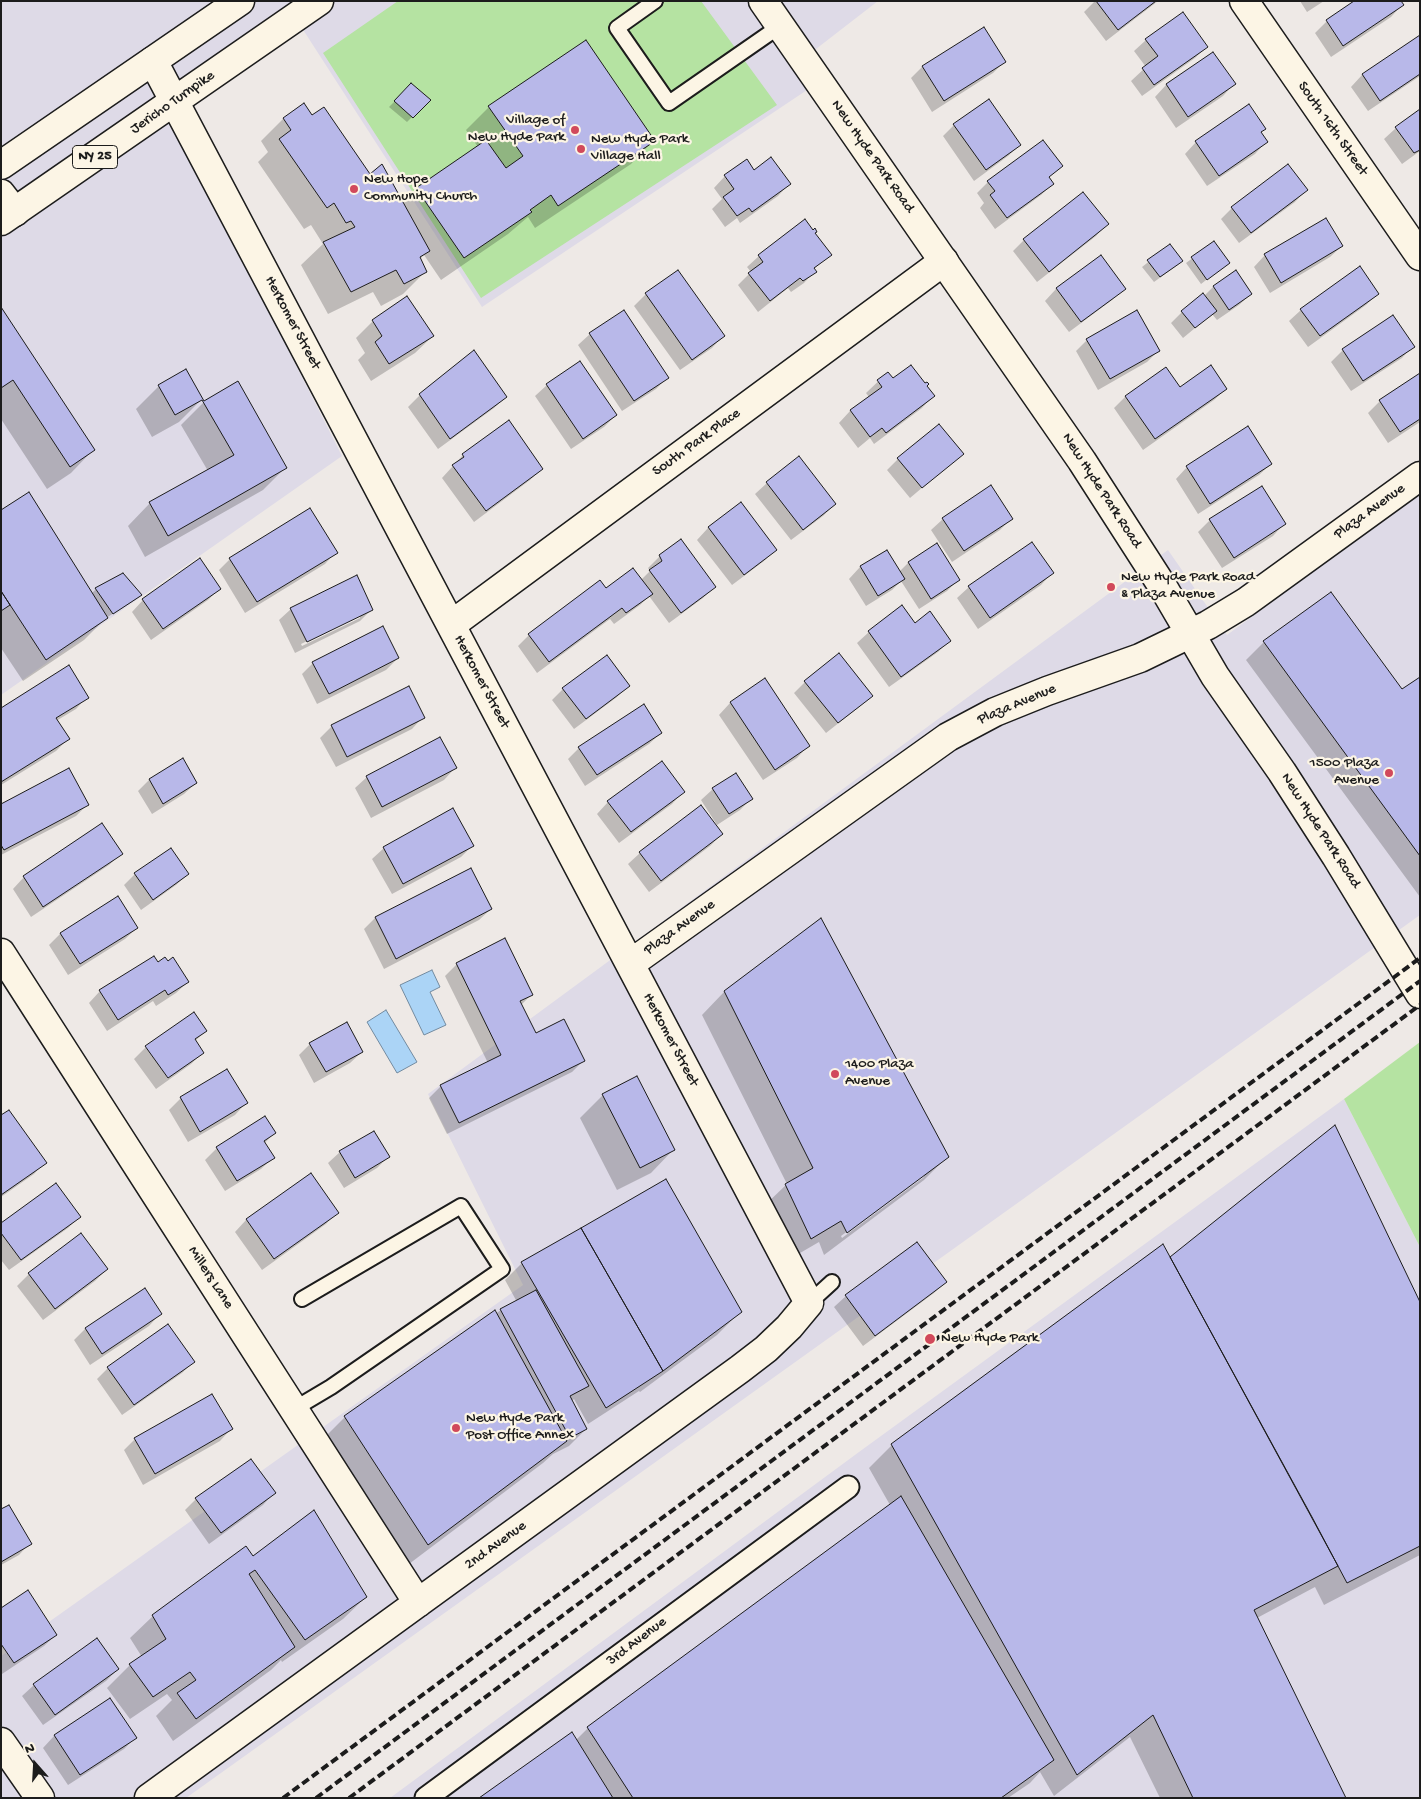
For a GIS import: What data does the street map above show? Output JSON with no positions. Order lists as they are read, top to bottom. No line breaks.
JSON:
{"streets":{"street":["Jericho Turnpike","South 16th Street","NY 25","New Hyde Park Road","Herkomer Street","South Park Place","Plaza Avenue","Millers Lane","2nd Avenue","3rd Avenue"]},"crossings":[["Jericho Turnpike","Herkomer Street"],["New Hyde Park Road","South Park Place"],["New Hyde Park Road","Plaza Avenue"],["Herkomer Street","South Park Place"],["Herkomer Street","Plaza Avenue"],["Herkomer Street","2nd Avenue"],["Millers Lane","2nd Avenue"]],"places":["Village of New Hyde Park","New Hyde Park Village Hall","New Hope Community Church","New Hyde Park Road & Plaza Avenue","1500 Plaza Avenue","1400 Plaza Avenue","New Hyde Park","New Hyde Park Post Office Annex"],"north":"top"}
